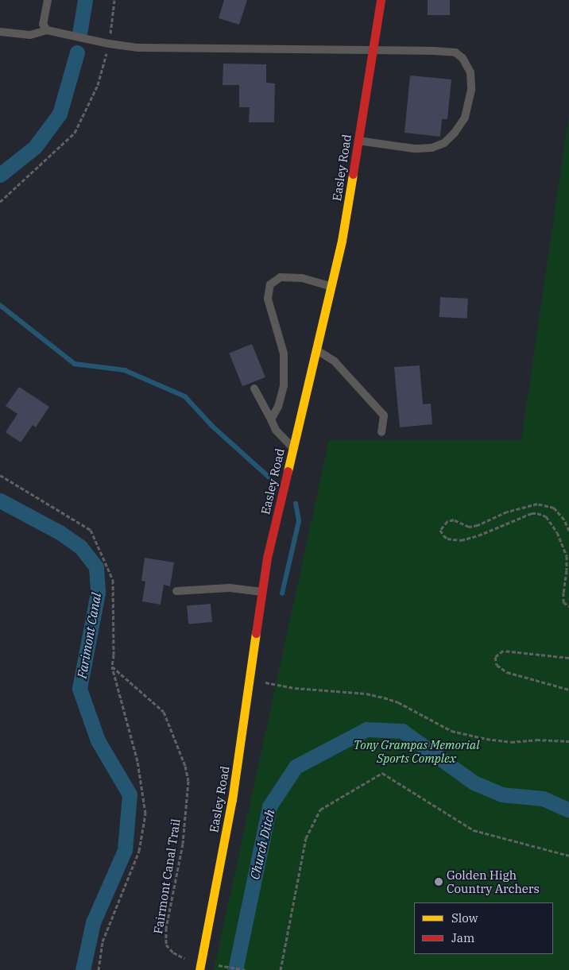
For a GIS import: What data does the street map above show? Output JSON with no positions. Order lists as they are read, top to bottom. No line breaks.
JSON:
{"streets":{"street":["Easley Road"],"path":["Fairmont Canal Trail"]},"crossings":[["Easley Road","Fairmont Canal Trail"]],"water":["Farimont Canal","Church Ditch"],"parks":["Tony Grampas Memorial Sports Complex"],"places":["Golden High Country Archers"],"legend":["Slow","Jam"]}
